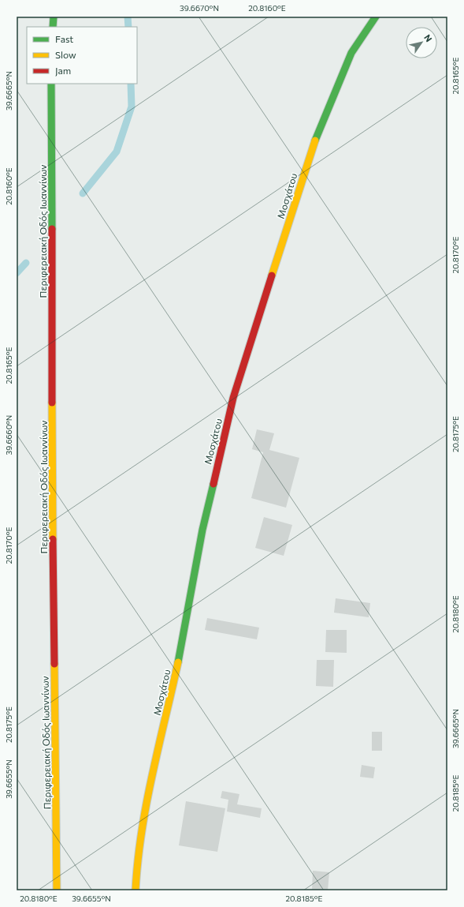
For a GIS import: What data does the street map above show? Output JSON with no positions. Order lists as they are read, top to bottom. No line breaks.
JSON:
{"streets":{"main road":["Μοσχάτου","Περιφερειακή Οδός Ιωαννίνων"]},"legend":["Fast","Slow","Jam"],"north":"top right","coordinates":["39.6670°N","20.8160°E","20.8165°E","39.6665°N","20.8170°E","20.8175°E","39.6660°N","20.8180°E","39.6655°N","20.8185°E"]}
